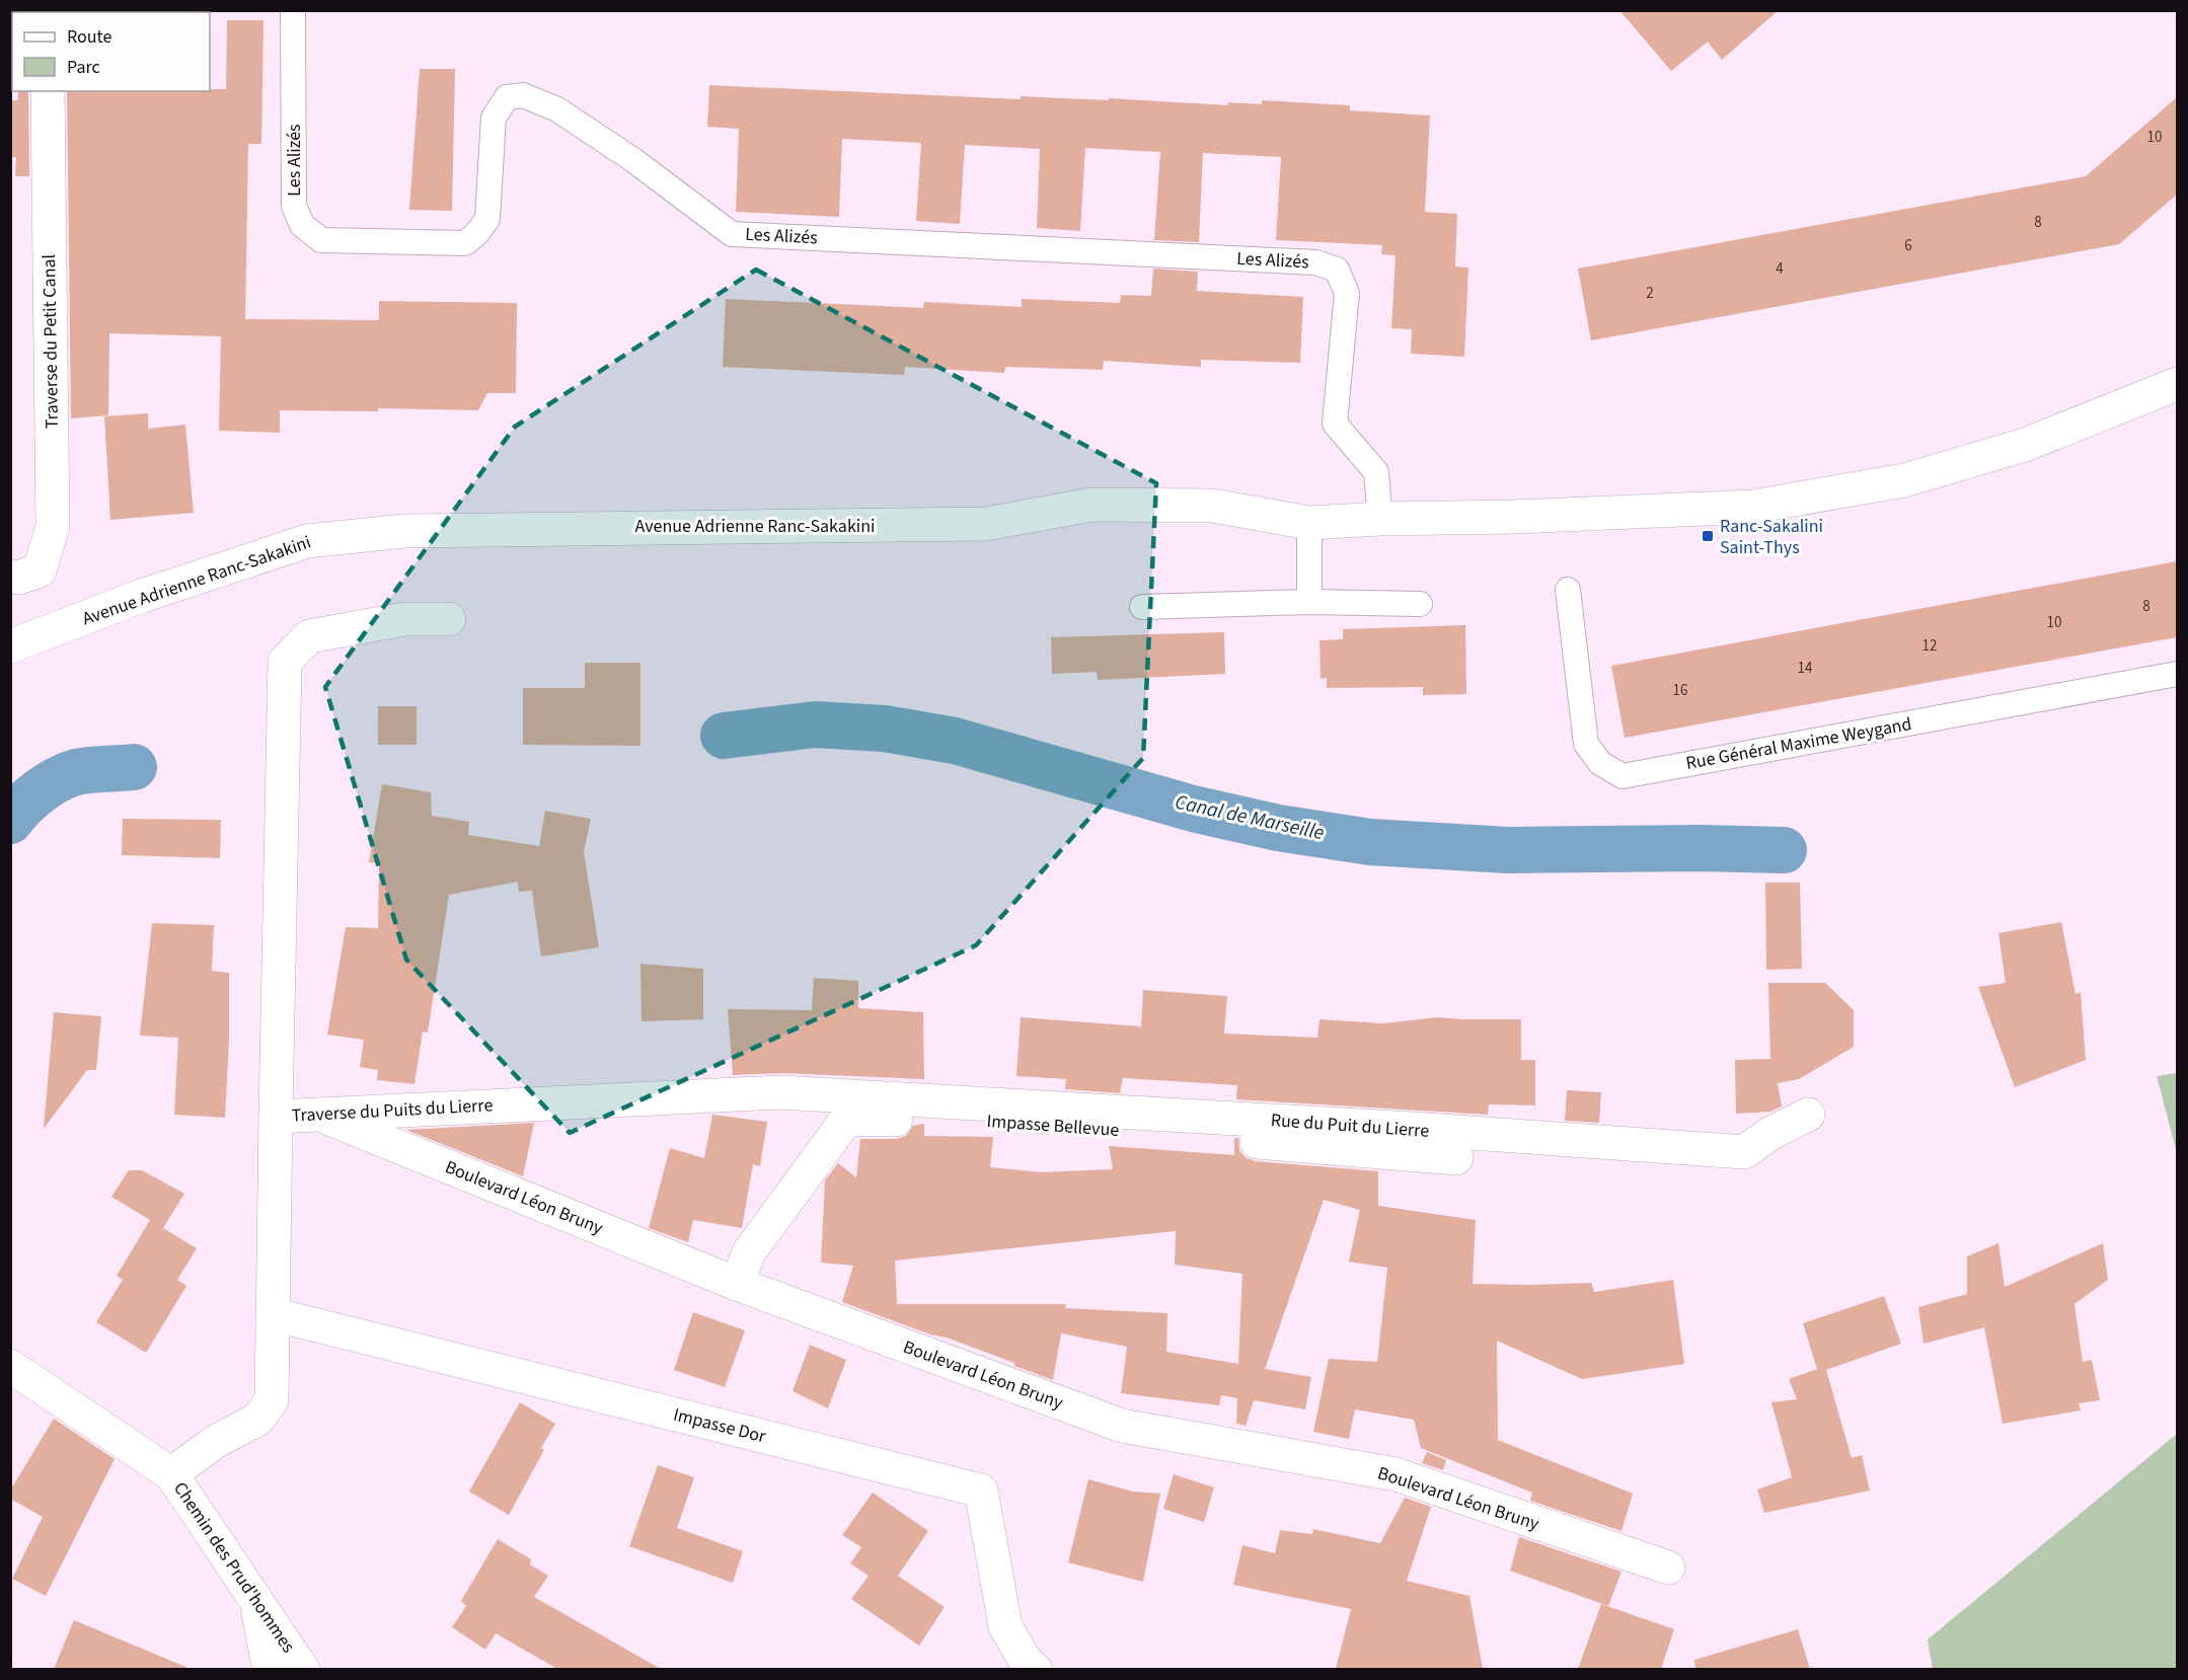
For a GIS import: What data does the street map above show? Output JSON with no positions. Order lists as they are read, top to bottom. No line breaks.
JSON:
{"streets":{"street":["Traverse du Petit Canal","Avenue Adrienne Ranc-Sakakini","Traverse du Puits du Lierre","Impasse Bellevue","Rue du Puit du Lierre","Boulevard Léon Bruny","Impasse Dor","Chemin des Prud'hommes"],"lane":["Les Alizés","Rue Général Maxime Weygand"]},"crossings":[["Les Alizés","Avenue Adrienne Ranc-Sakakini"],["Traverse du Puits du Lierre","Rue du Puit du Lierre"],["Traverse du Puits du Lierre","Boulevard Léon Bruny"],["Traverse du Puits du Lierre","Impasse Dor"],["Traverse du Puits du Lierre","Chemin des Prud'hommes"],["Impasse Bellevue","Boulevard Léon Bruny"]],"water":["Canal de Marseille"],"places":{"transit":["Ranc-Sakalini Saint-Thys"]},"house_numbers":["10","8","6","4","2","8","10","12","14","16"],"legend":["Route","Parc"]}
